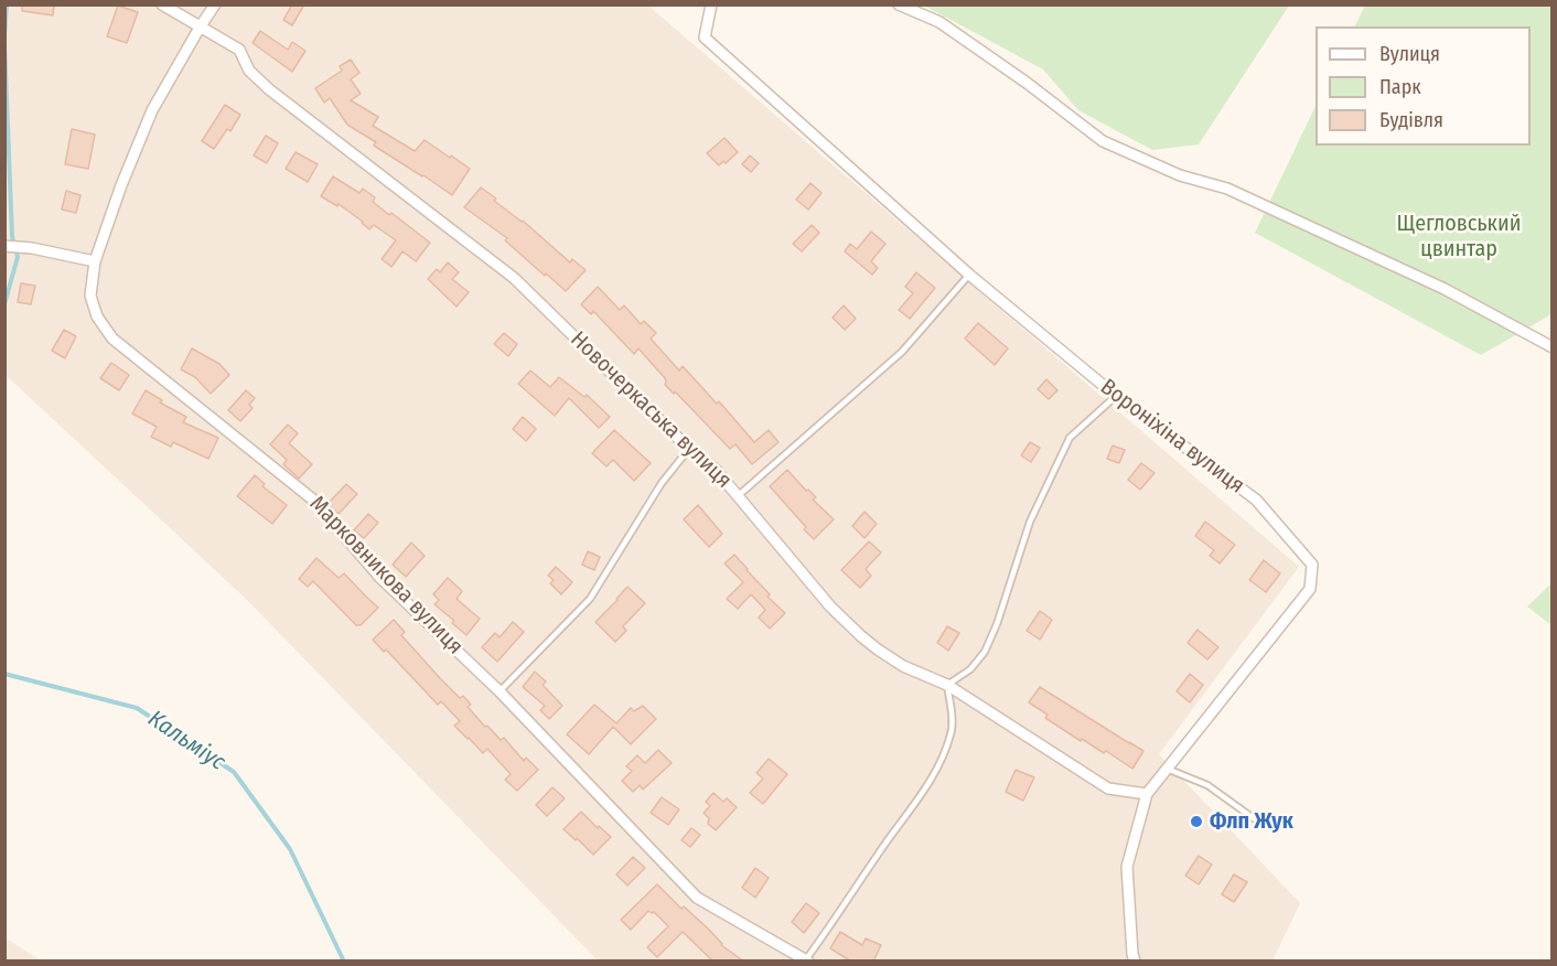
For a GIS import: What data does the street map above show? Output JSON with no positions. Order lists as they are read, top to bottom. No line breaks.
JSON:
{"streets":{"street":["Новочеркаська вулиця","Вороніхіна вулиця","Марковникова вулиця"]},"crossings":[["Новочеркаська вулиця","Вороніхіна вулиця"],["Новочеркаська вулиця","Марковникова вулиця"]],"water":["Кальміус"],"parks":["Щегловський цвинтар"],"places":["Флп Жук"],"legend":["Вулиця","Парк","Будівля"]}
